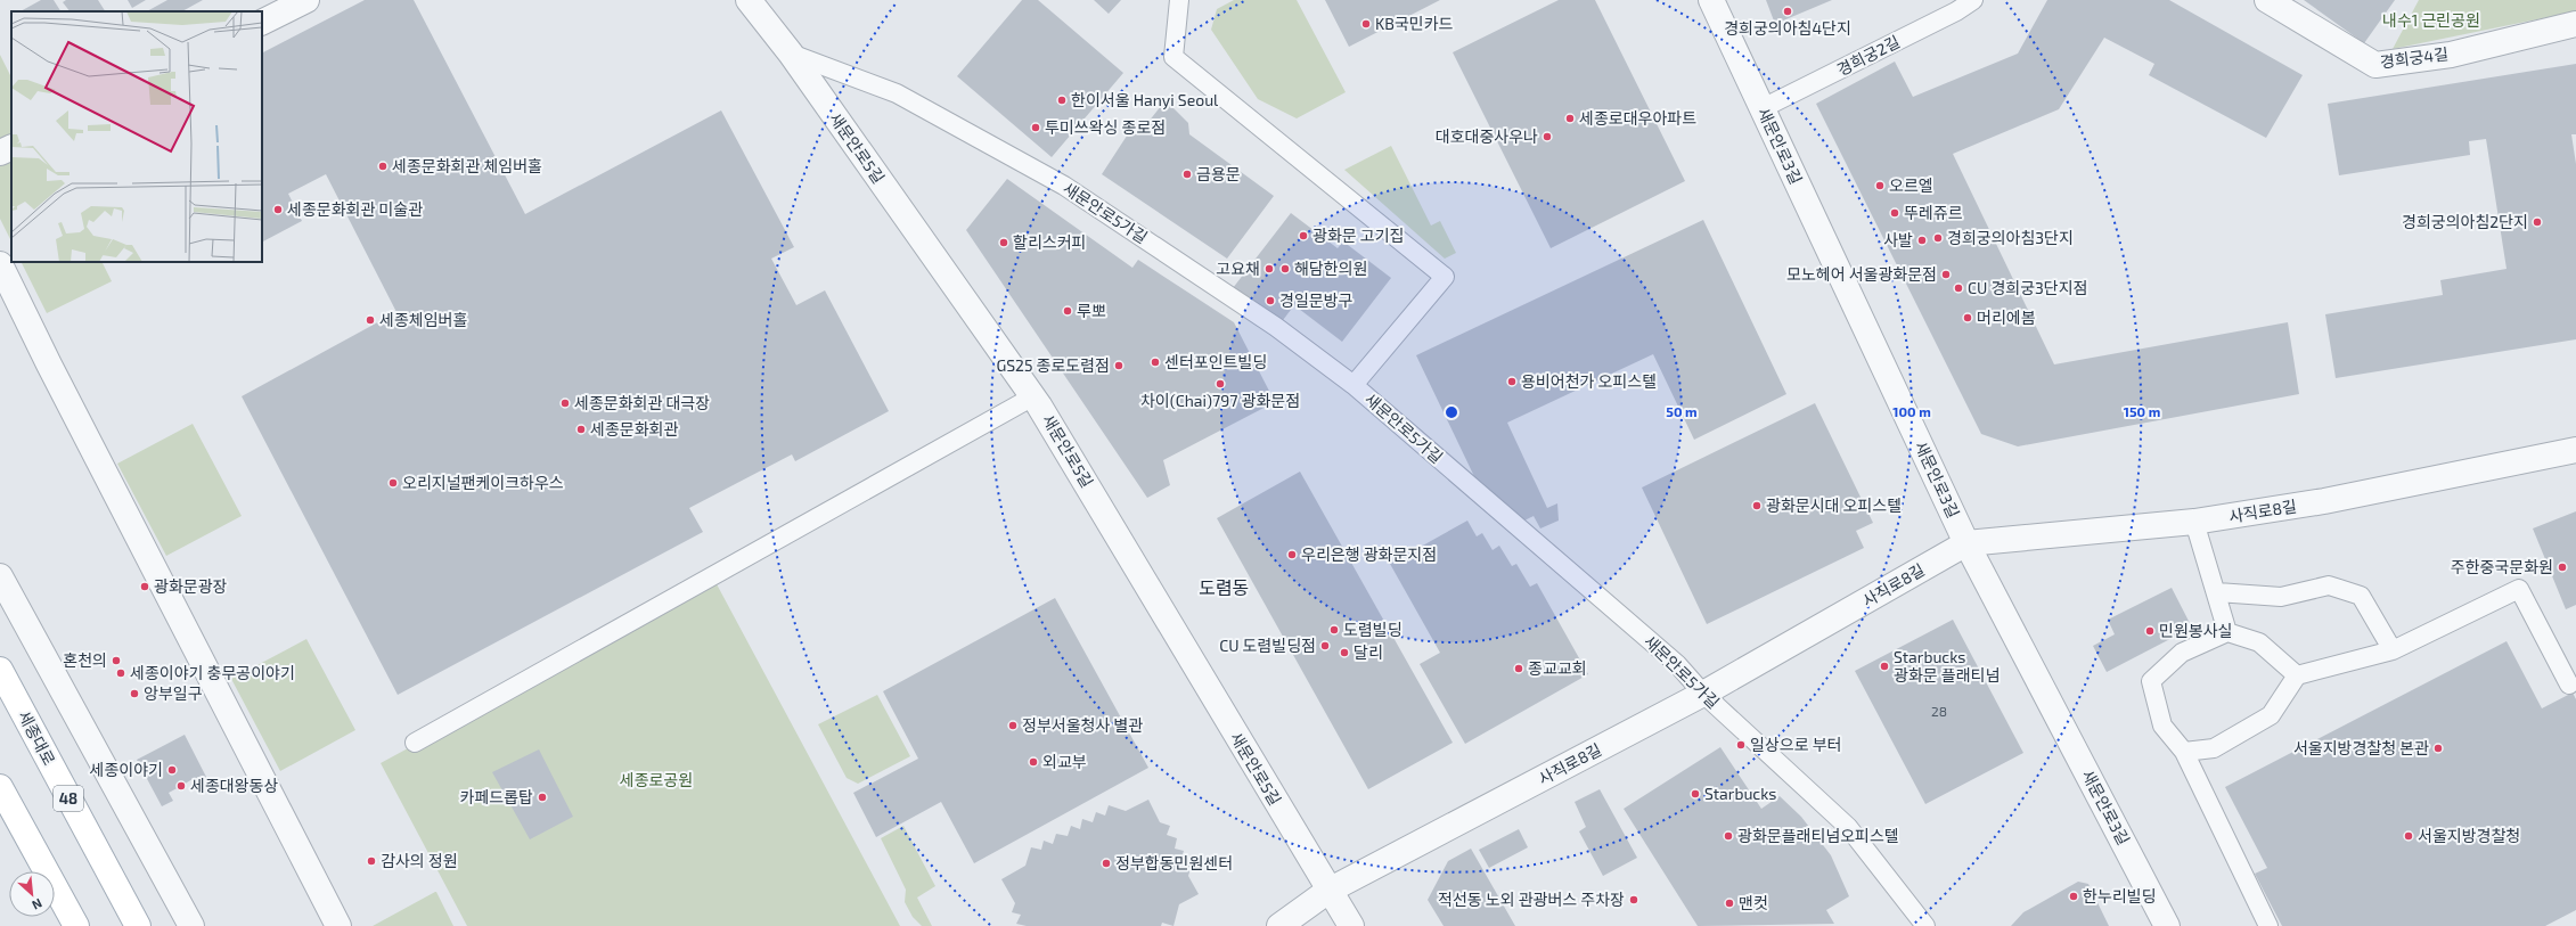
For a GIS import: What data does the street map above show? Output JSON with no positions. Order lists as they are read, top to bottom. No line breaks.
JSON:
{"streets":{"main road":["세종대로","48"],"street":["경희궁4길","새문안로3길","새문안로5길","사직로8길"],"lane":["경희궁2길","새문안로5가길"]},"crossings":[["경희궁2길","새문안로3길"],["새문안로3길","사직로8길"],["새문안로5길","새문안로5가길"],["새문안로5길","사직로8길"],["새문안로5가길","사직로8길"]],"districts":["도렴동"],"parks":["내수1 근린공원","세종로공원"],"places":["경희궁의아침4단지","KB국민카드","한이서울 Hanyi Seoul","세종로대우아파트","투미쓰왁싱 종로점","대호대중사우나","세종문화회관 체임버홀","금용문","오르엘","세종문화회관 미술관","뚜레쥬르","경희궁의아침2단지","광화문 고기집","경희궁의아침3단지","사발","할리스커피","고요채","해담한의원","모노헤어 서울광화문점","CU 경희궁3단지점","경일문방구","루뽀","머리에봄","세종체임버홀","센터포인트빌딩","GS25 종로도렴점","용비어천가 오피스텔","차이(Chai)797 광화문점","세종문화회관 대극장","세종문화회관","오리지널팬케이크하우스","광화문시대 오피스텔","우리은행 광화문지점","주한중국문화원","광화문광장","도렴빌딩","민원봉사실","CU 도렴빌딩점","달리","혼천의","Starbucks 광화문 플래티넘","종교교회","세종이야기 충무공이야기","앙부일구","정부서울청사 별관","일상으로 부터","서울지방경찰청 본관","외교부","세종이야기","세종대왕동상","Starbucks","카페드롭탑","광화문플래티넘오피스텔","서울지방경찰청","감사의 정원","정부합동민원센터","한누리빌딩","적선동 노외 관광버스 주차장","맨컷"],"house_numbers":["28"],"north":"bottom right","rings":["50 m","100 m","150 m"]}
